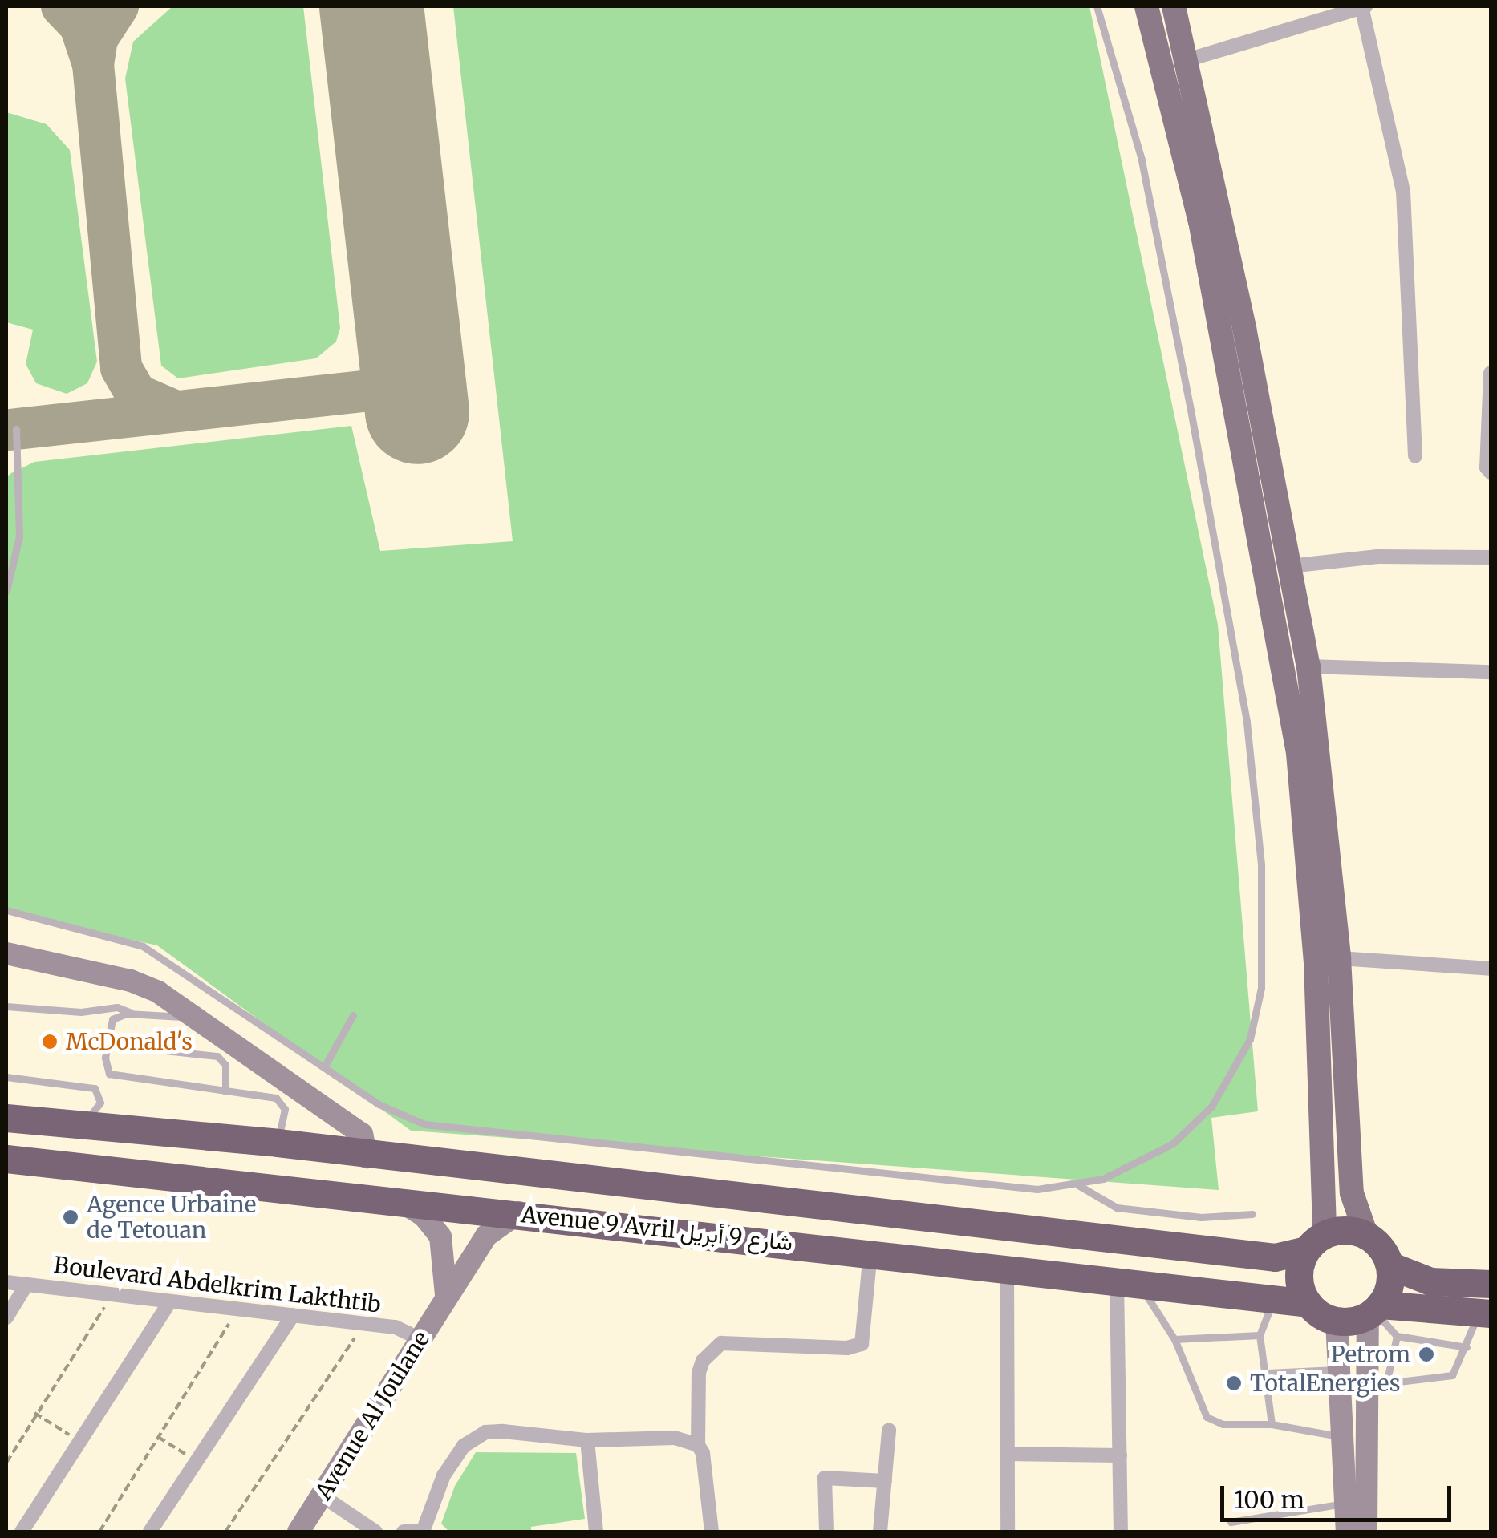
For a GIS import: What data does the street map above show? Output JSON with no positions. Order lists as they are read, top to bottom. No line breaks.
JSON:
{"streets":{"highway":["Avenue 9 Avril شارع 9 أبريل"],"street":["Boulevard Abdelkrim Lakthtib","Avenue Al Joulane"]},"crossings":[["Avenue 9 Avril شارع 9 أبريل","Avenue Al Joulane"],["Boulevard Abdelkrim Lakthtib","Avenue Al Joulane"]],"places":["McDonald's","Agence Urbaine de Tetouan","Petrom","TotalEnergies"],"scale_bar":"100 m"}
